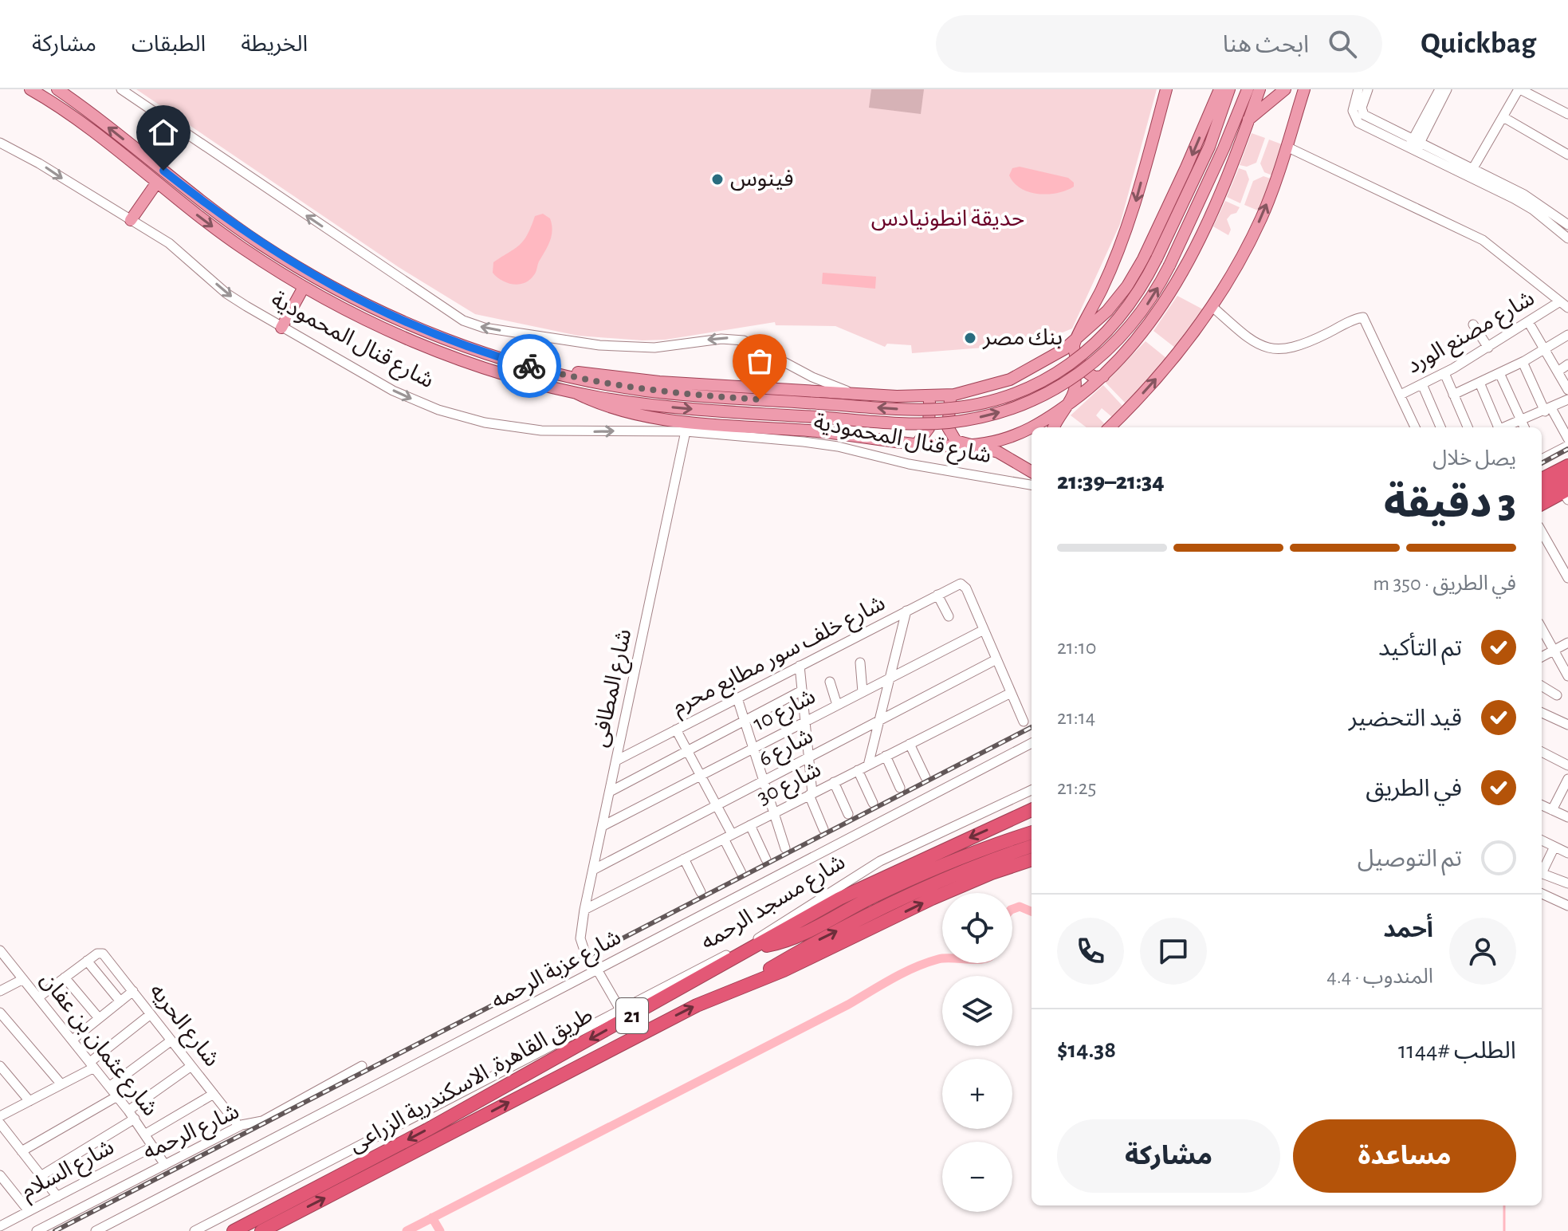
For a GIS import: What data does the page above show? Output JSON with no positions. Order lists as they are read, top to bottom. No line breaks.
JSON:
{"streets":{"highway":["21","طريق القاهرة, الاسكندرية الزراعى"],"street":["شارع مصنع الورد","شارع قنال المحمودية","شارع خلف سور مطابع محرم","شارع المطافى","شارع 10","شارع 6","شارع 30","شارع مسجد الرحمه","شارع عزبة الرحمه","شارع الحريه","شارع عثمان بن عفان","شارع الرحمه","شارع السلام"]},"crossings":[["شارع قنال المحمودية","شارع المطافى"],["شارع خلف سور مطابع محرم","شارع المطافى"],["شارع خلف سور مطابع محرم","شارع 10"],["شارع المطافى","شارع 10"],["شارع المطافى","شارع 6"],["شارع المطافى","شارع 30"],["شارع الحريه","شارع الرحمه"],["شارع عثمان بن عفان","شارع الرحمه"],["شارع عثمان بن عفان","شارع السلام"]],"parks":["حديقة انطونيادس"],"places":["فينوس","بنك مصر"],"page":{"header":"Quickbag","search":"ابحث هنا","nav":["الخريطة","الطبقات","مشاركة"],"heading":["3 دقيقة","يصل خلال","21:34–21:39"],"panel":["أحمد","المندوب · 4.4","الطلب #1144","$14.38"],"bar":"في الطريق · 350 m","list":[["تم التأكيد","21:10"],["قيد التحضير","21:14"],["في الطريق","21:25"],"تم التوصيل"],"map_buttons":["+","−"],"buttons":["مساعدة","مشاركة"]}}
